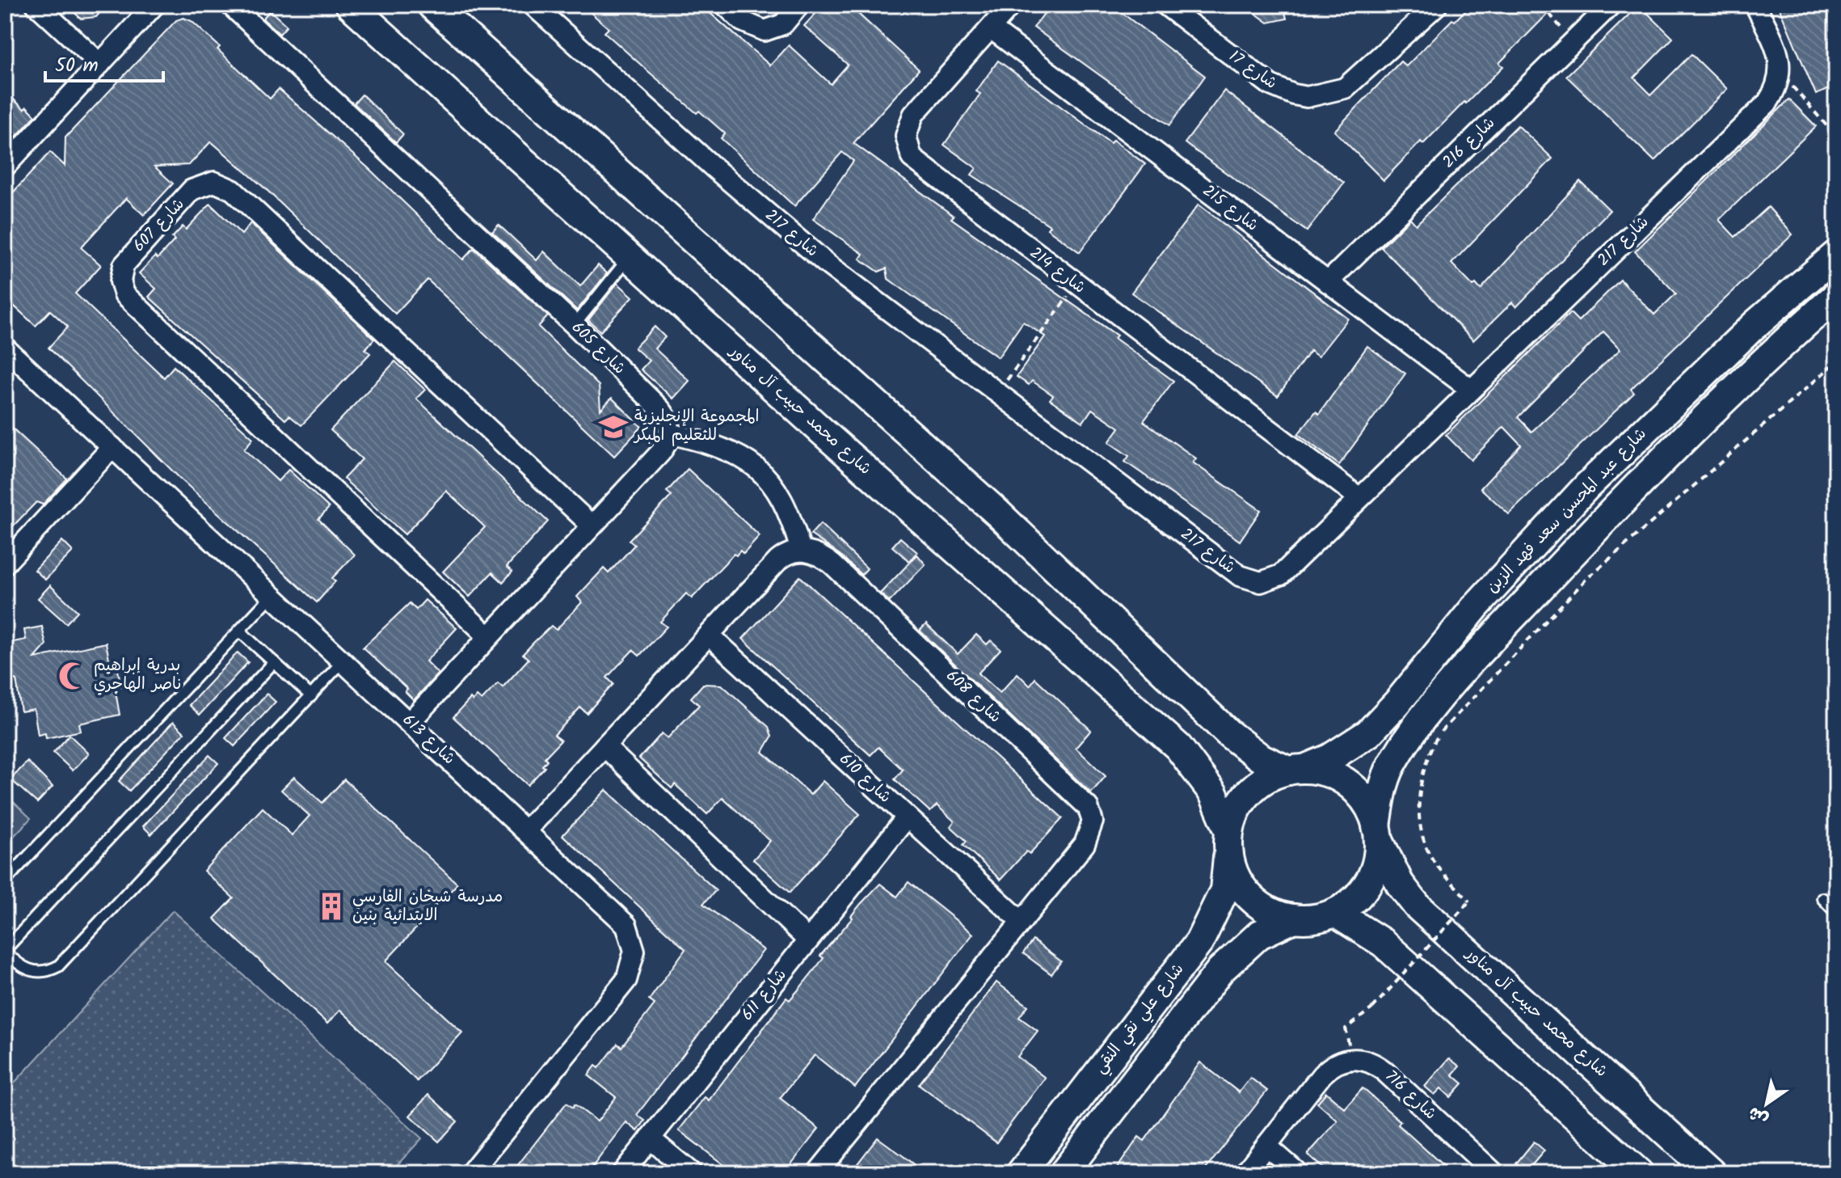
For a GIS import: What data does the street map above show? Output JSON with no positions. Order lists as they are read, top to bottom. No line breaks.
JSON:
{"streets":{"main road":["شارع محمد حبيب آل مناور","شارع عبد المحسن سعد فهد الزبن","شارع علي نقي النقي"],"street":["شارع 17","شارع 216","شارع 215","شارع 607","شارع 217","شارع 214","شارع 605","شارع 608","شارع 613","شارع 610","شارع 611","شارع 716"]},"crossings":[["شارع 216","شارع 215"],["شارع 215","شارع 217"],["شارع 215","شارع 214"],["شارع 217","شارع 214"],["شارع محمد حبيب آل مناور","شارع عبد المحسن سعد فهد الزبن"],["شارع محمد حبيب آل مناور","شارع علي نقي النقي"],["شارع عبد المحسن سعد فهد الزبن","شارع علي نقي النقي"],["شارع 608","شارع 610"],["شارع 610","شارع 611"]],"places":{"school or university":["المجموعة الإنجليزية للتعليم المبكر"],"mosque":["بدرية إبراهيم ناصر الهاجري"],"building":["مدرسة شيخان الفارسي الابتدائية بنين"]},"scale_bar":"50 m","north":"bottom left"}
